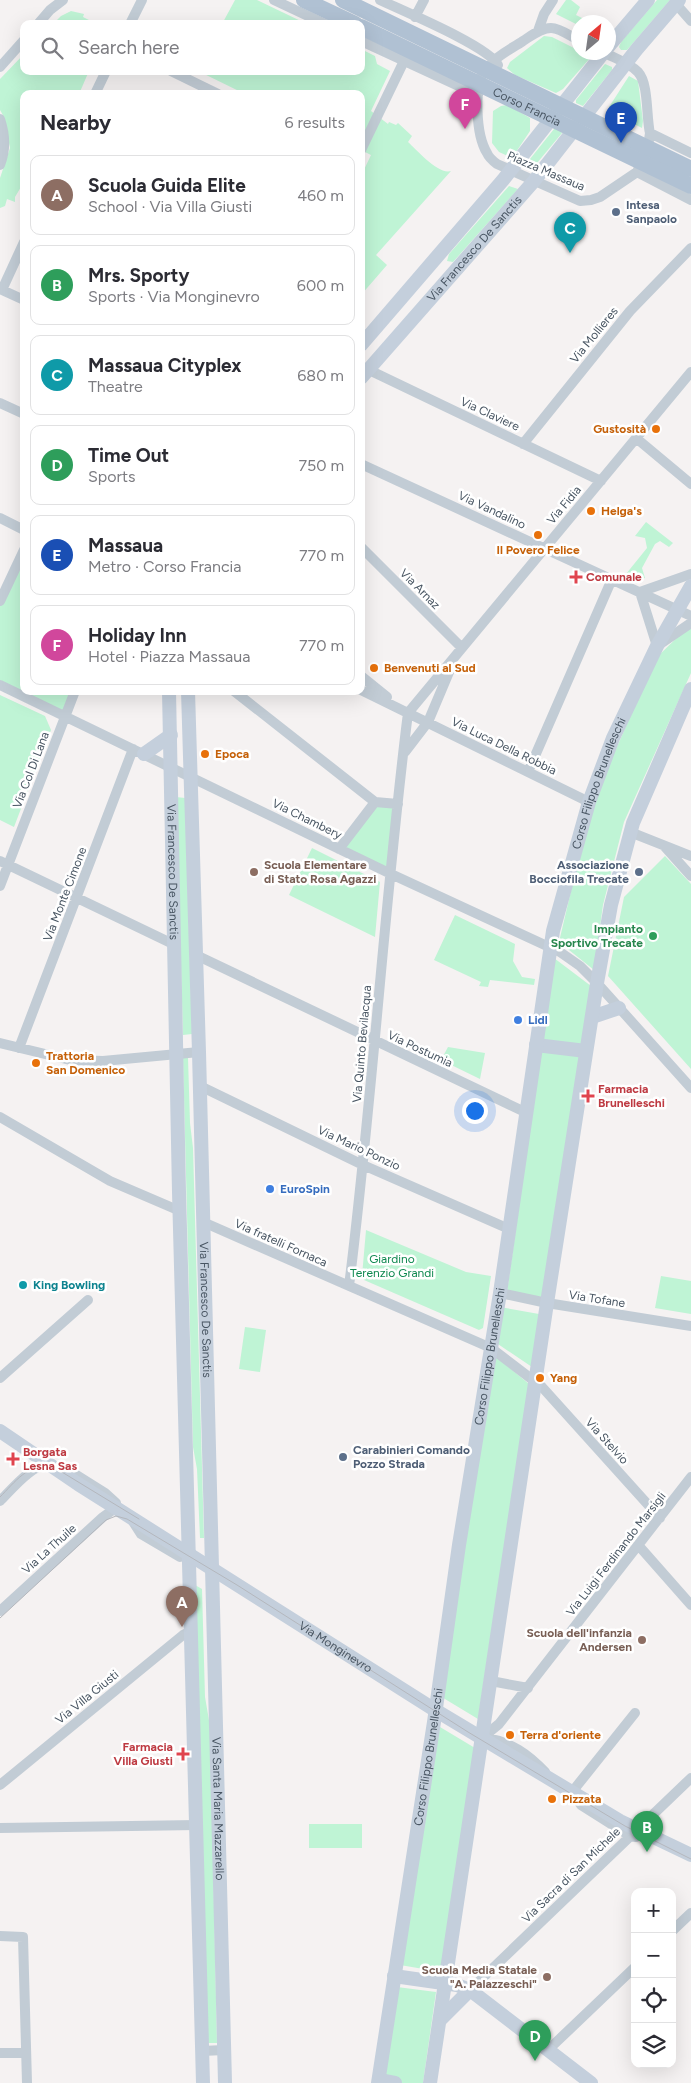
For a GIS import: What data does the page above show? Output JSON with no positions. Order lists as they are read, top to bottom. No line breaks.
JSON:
{"streets":{"main road":["Corso Francia"],"street":["Piazza Massaua","Via Francesco De Sanctis","Via Mollieres","Via Claviere","Via Fidia","Via Vandalino","Via Arnaz","Via Luca Della Robbia","Via Col Di Lana","Corso Filippo Brunelleschi","Via Chambery","Via Monte Cimone","Via Quinto Bevilacqua","Via Postumia","Via Mario Ponzio","Via fratelli Fornaca","Via Tofane","Via Stelvio","Via La Thuile","Via Luigi Ferdinando Marsigli","Via Monginevro","Via Villa Giusti","Via Santa Maria Mazzarello","Via Sacra di San Michele"]},"crossings":[["Corso Francia","Piazza Massaua"],["Corso Francia","Via Francesco De Sanctis"],["Piazza Massaua","Via Francesco De Sanctis"],["Via Francesco De Sanctis","Via Claviere"],["Via Francesco De Sanctis","Via Chambery"],["Via Francesco De Sanctis","Via Postumia"],["Via Francesco De Sanctis","Via Mario Ponzio"],["Via Francesco De Sanctis","Via fratelli Fornaca"],["Via Francesco De Sanctis","Via Monginevro"],["Via Francesco De Sanctis","Via Santa Maria Mazzarello"],["Via Mollieres","Via Claviere"],["Via Claviere","Via Fidia"],["Via Fidia","Via Vandalino"],["Via Fidia","Via Arnaz"],["Via Fidia","Via Luca Della Robbia"],["Via Fidia","Via Quinto Bevilacqua"],["Via Vandalino","Corso Filippo Brunelleschi"],["Via Luca Della Robbia","Corso Filippo Brunelleschi"],["Via Luca Della Robbia","Via Quinto Bevilacqua"],["Via Col Di Lana","Via Chambery"],["Corso Filippo Brunelleschi","Via Chambery"],["Corso Filippo Brunelleschi","Via Postumia"],["Corso Filippo Brunelleschi","Via Mario Ponzio"],["Corso Filippo Brunelleschi","Via fratelli Fornaca"],["Corso Filippo Brunelleschi","Via Tofane"],["Corso Filippo Brunelleschi","Via Monginevro"],["Via Chambery","Via Monte Cimone"],["Via Chambery","Via Quinto Bevilacqua"],["Via Quinto Bevilacqua","Via Postumia"],["Via Quinto Bevilacqua","Via Mario Ponzio"],["Via Quinto Bevilacqua","Via fratelli Fornaca"],["Via fratelli Fornaca","Via Stelvio"],["Via Stelvio","Via Luigi Ferdinando Marsigli"],["Via La Thuile","Via Monginevro"],["Via Luigi Ferdinando Marsigli","Via Monginevro"],["Via Monginevro","Via Santa Maria Mazzarello"],["Via Monginevro","Via Sacra di San Michele"],["Via Villa Giusti","Via Santa Maria Mazzarello"]],"parks":["Giardino Terenzio Grandi"],"places":{"other":["Intesa Sanpaolo","Gustosità","Helga's","Il Povero Felice","Benvenuti al Sud","Epoca","Scuola Elementare di Stato Rosa Agazzi","Associazione Bocciofila Trecate","Impianto Sportivo Trecate","Lidl","Trattoria San Domenico","EuroSpin","King Bowling","Yang","Carabinieri Comando Pozzo Strada","Scuola dell'infanzia Andersen","Terra d'oriente","Pizzata","Scuola Media Statale \"A. Palazzeschi\""],"health":["Comunale","Farmacia Brunelleschi","Borgata Lesna Sas","Farmacia Villa Giusti"]},"north":"top right","page":{"search":"Search here","pins":["F","E","C","A","B","D"],"heading":["Nearby","6 results"],"list":[{"mark":"A","name":"Scuola Guida Elite","note":"School · Via Villa Giusti","value":"460 m"},{"mark":"B","name":"Mrs. Sporty","note":"Sports · Via Monginevro","value":"600 m"},{"mark":"C","name":"Massaua Cityplex","note":"Theatre","value":"680 m"},{"mark":"D","name":"Time Out","note":"Sports","value":"750 m"},{"mark":"E","name":"Massaua","note":"Metro · Corso Francia","value":"770 m"},{"mark":"F","name":"Holiday Inn","note":"Hotel · Piazza Massaua","value":"770 m"}],"map_buttons":["+","−"]}}
